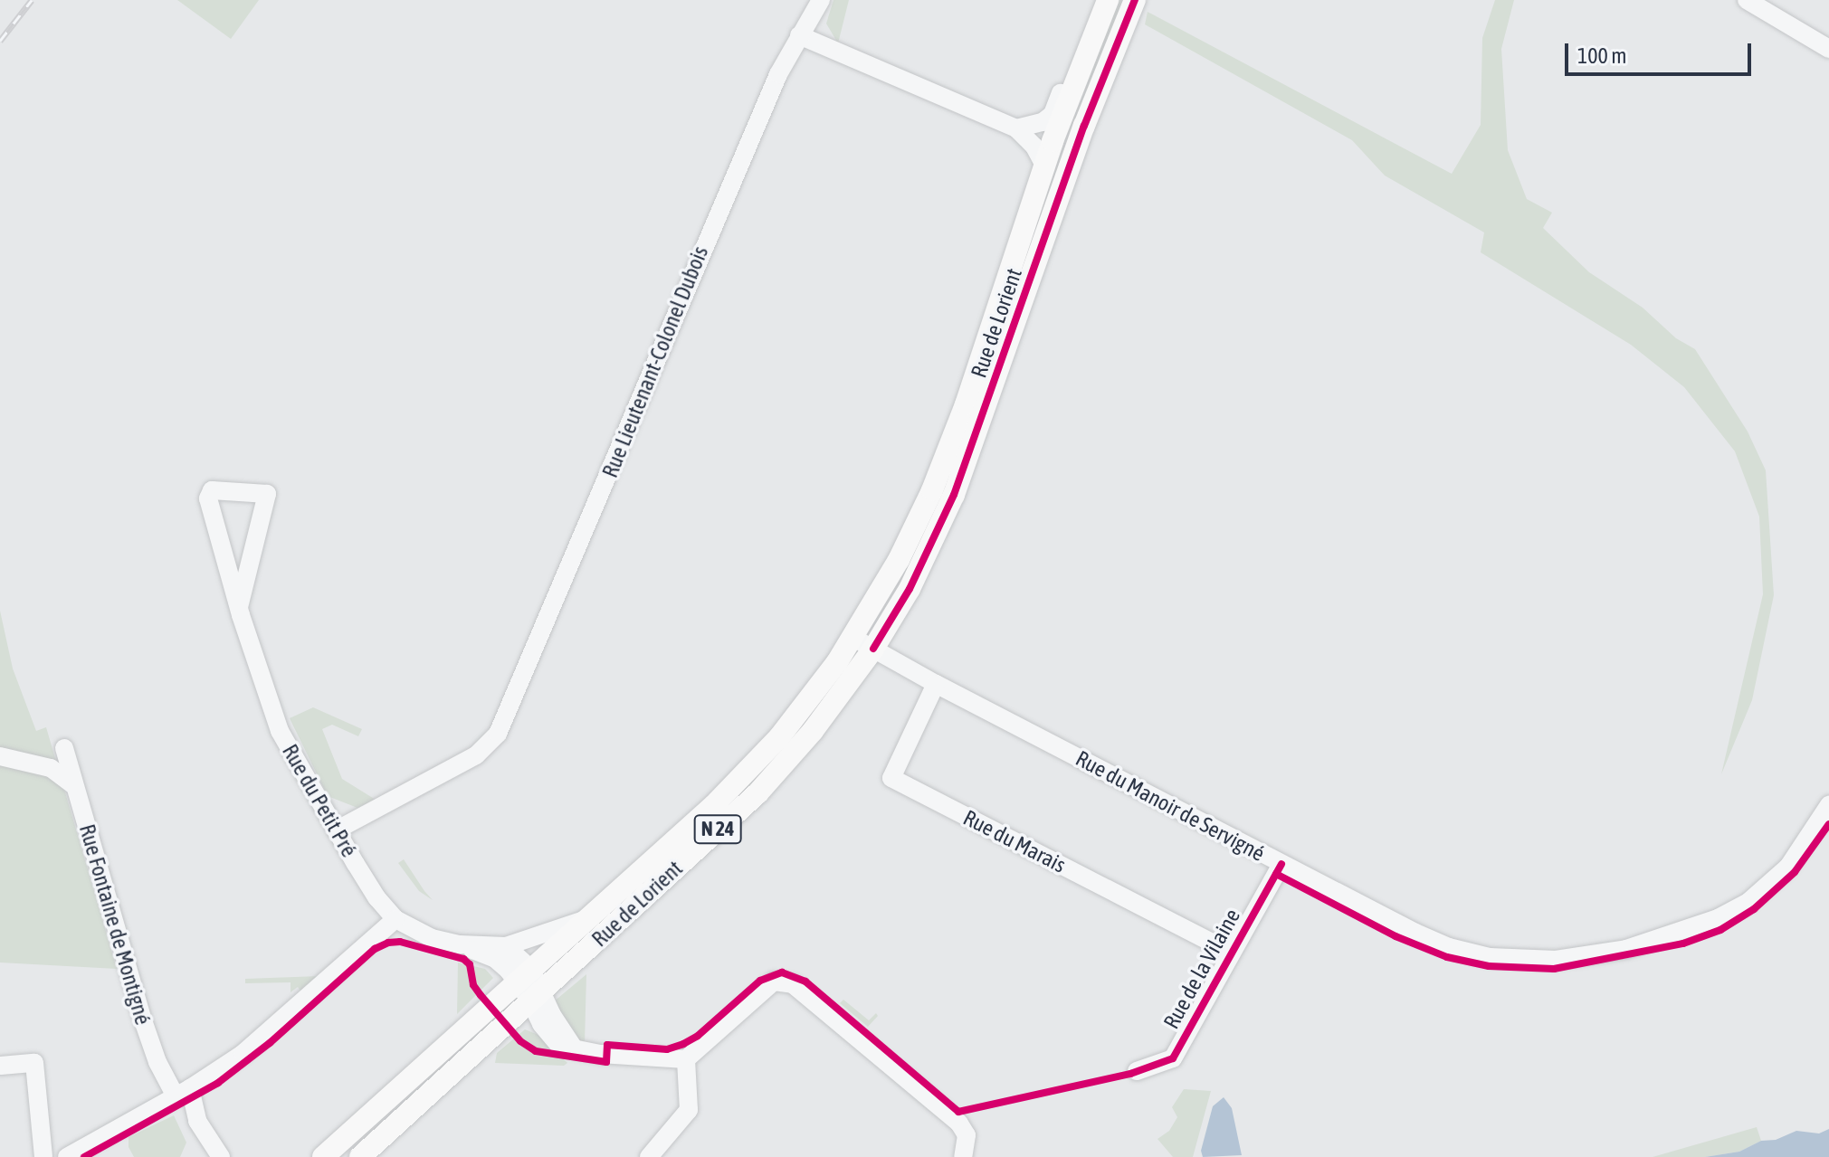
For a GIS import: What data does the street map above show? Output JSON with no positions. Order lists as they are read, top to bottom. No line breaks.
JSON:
{"streets":{"main road":["Rue de Lorient","N 24"],"street":["Rue Lieutenant-Colonel Dubois","Rue du Petit Pré","Rue du Manoir de Servigné","Rue du Marais","Rue Fontaine de Montigné","Rue de la Vilaine"]},"crossings":[["Rue de Lorient","Rue du Petit Pré"],["Rue de Lorient","Rue du Manoir de Servigné"],["Rue Lieutenant-Colonel Dubois","Rue du Petit Pré"],["Rue du Manoir de Servigné","Rue du Marais"],["Rue du Manoir de Servigné","Rue de la Vilaine"],["Rue du Marais","Rue de la Vilaine"]],"scale_bar":"100 m"}
